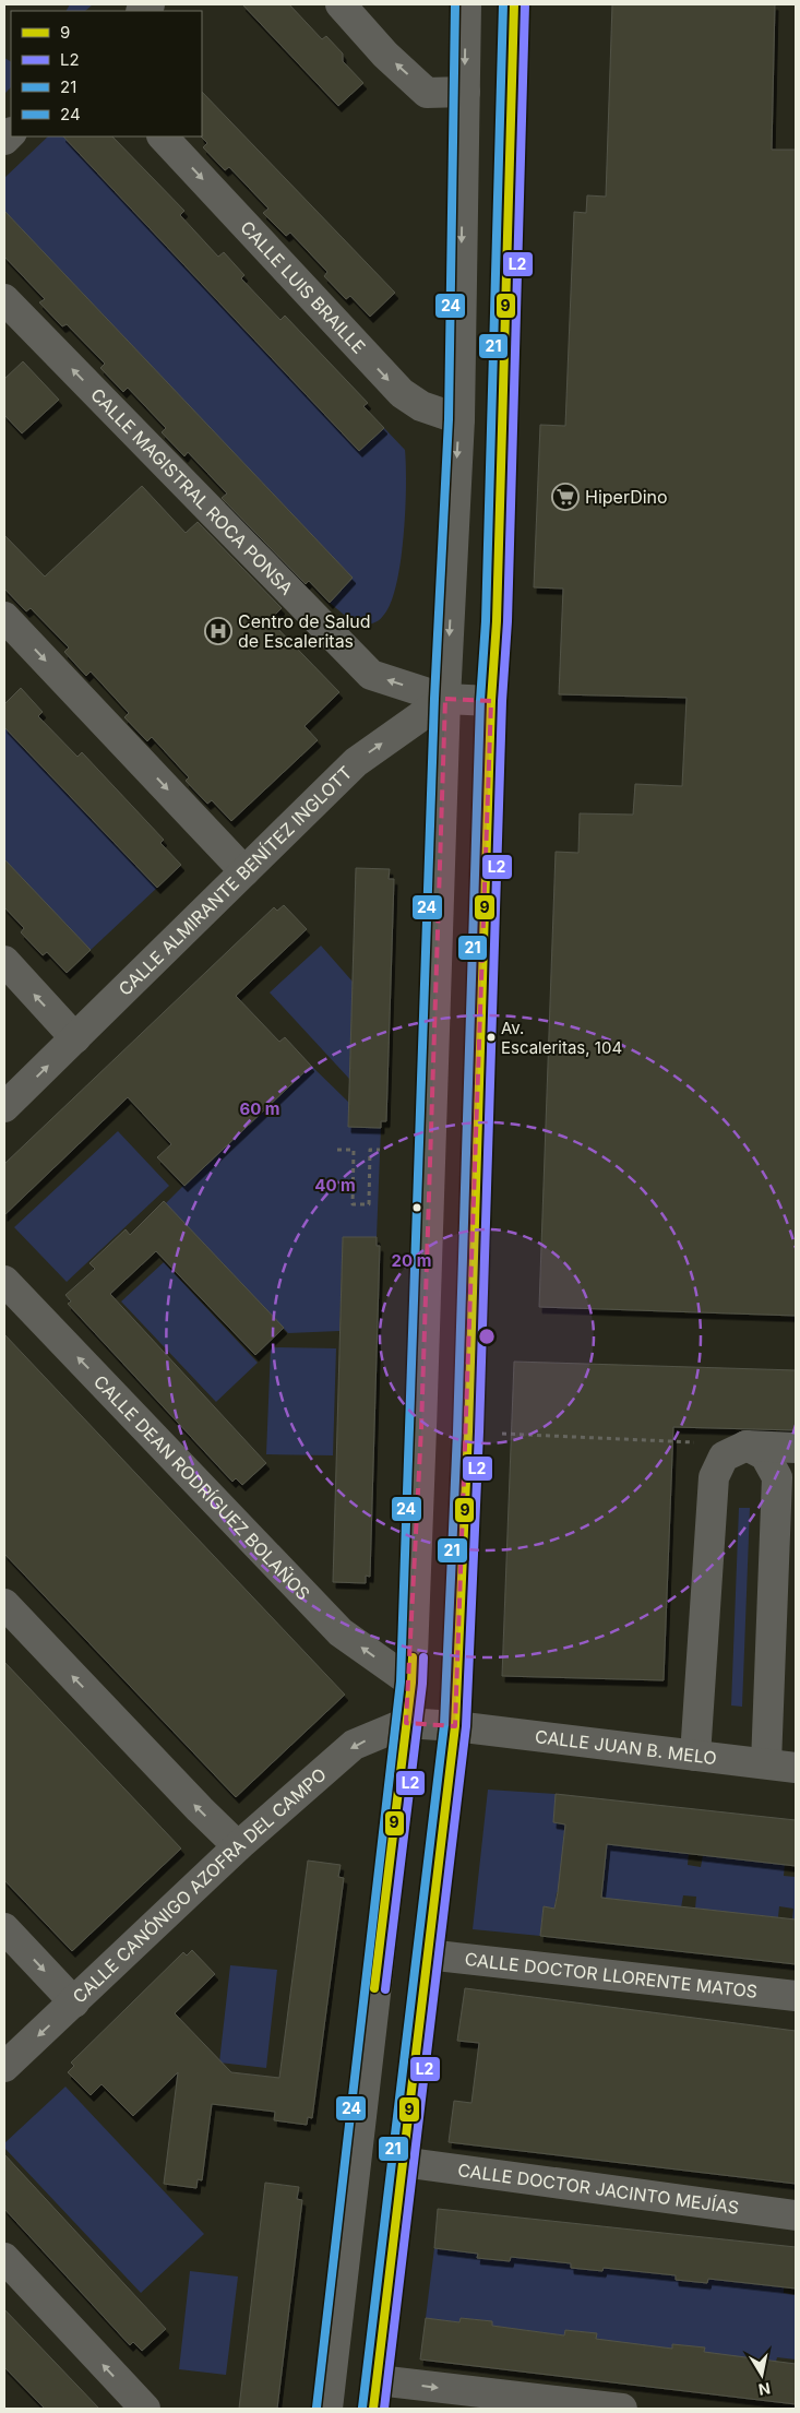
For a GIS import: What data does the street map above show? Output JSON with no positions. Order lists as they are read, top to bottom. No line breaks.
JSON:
{"streets":{"street":["CALLE LUIS BRAILLE","CALLE MAGISTRAL ROCA PONSA","CALLE ALMIRANTE BENÍTEZ INGLOTT","CALLE DEAN RODRÍGUEZ BOLAÑOS","CALLE JUAN B. MELO","CALLE CANÓNIGO AZOFRA DEL CAMPO","CALLE DOCTOR LLORENTE MATOS","CALLE DOCTOR JACINTO MEJÍAS"]},"crossings":[["CALLE MAGISTRAL ROCA PONSA","CALLE ALMIRANTE BENÍTEZ INGLOTT"],["CALLE JUAN B. MELO","CALLE CANÓNIGO AZOFRA DEL CAMPO"]],"one_way":["CALLE ALMIRANTE BENÍTEZ INGLOTT","CALLE CANÓNIGO AZOFRA DEL CAMPO"],"places":{"supermarket":["HiperDino"],"hospital":["Centro de Salud de Escaleritas"],"other":["Av. Escaleritas, 104"]},"lines":["transit line 9","transit line L2","transit line 21","transit line 24"],"legend":["9","L2","21","24"],"north":"bottom","rings":["60 m","40 m","20 m"]}
